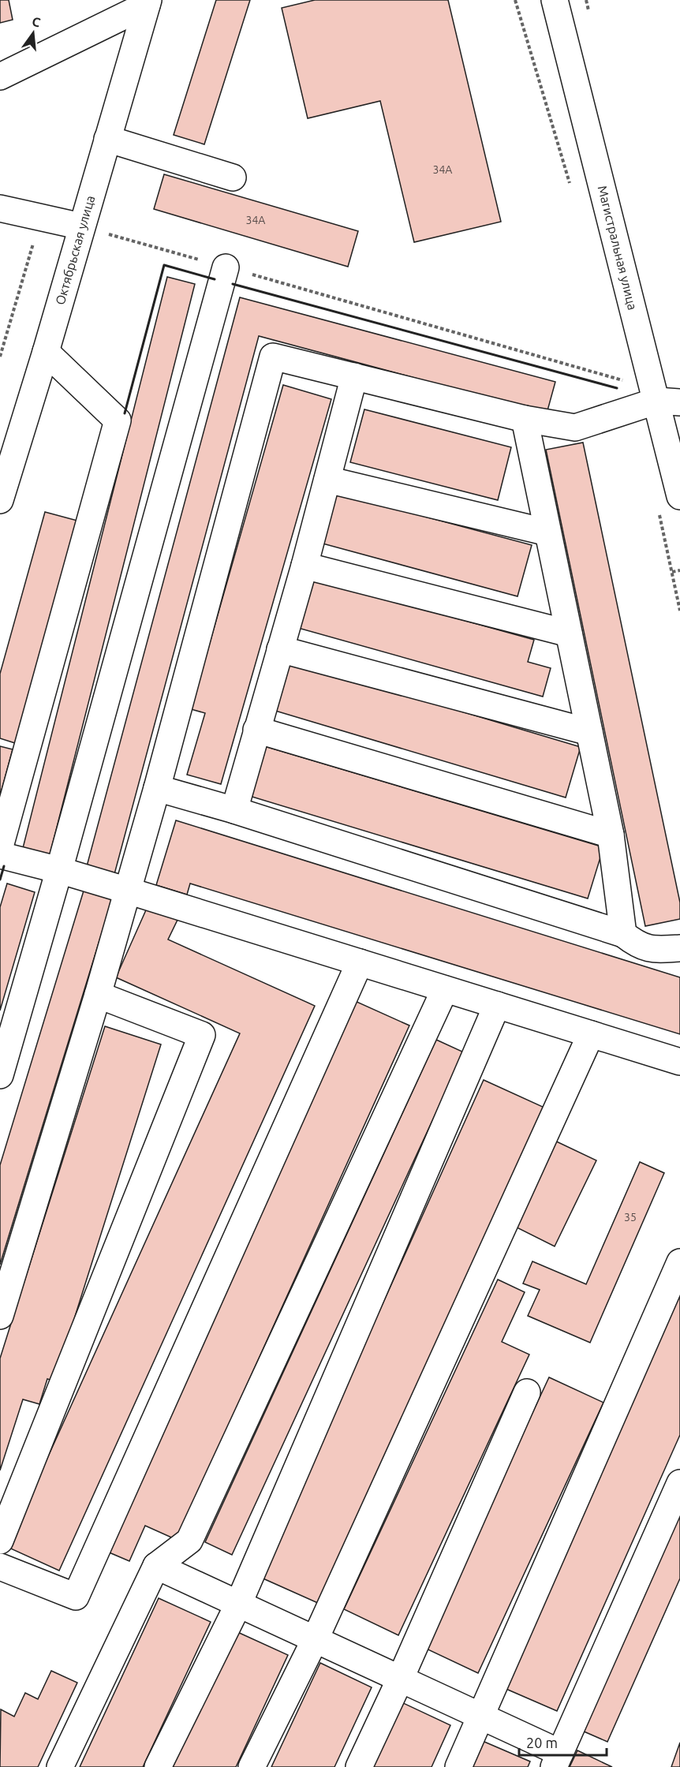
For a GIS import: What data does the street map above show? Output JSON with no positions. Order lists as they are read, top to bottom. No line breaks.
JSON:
{"streets":{"street":["Магистральная улица","Октябрьская улица"]},"house_numbers":["34А","34А","35"],"scale_bar":"20 m","north":"top"}
